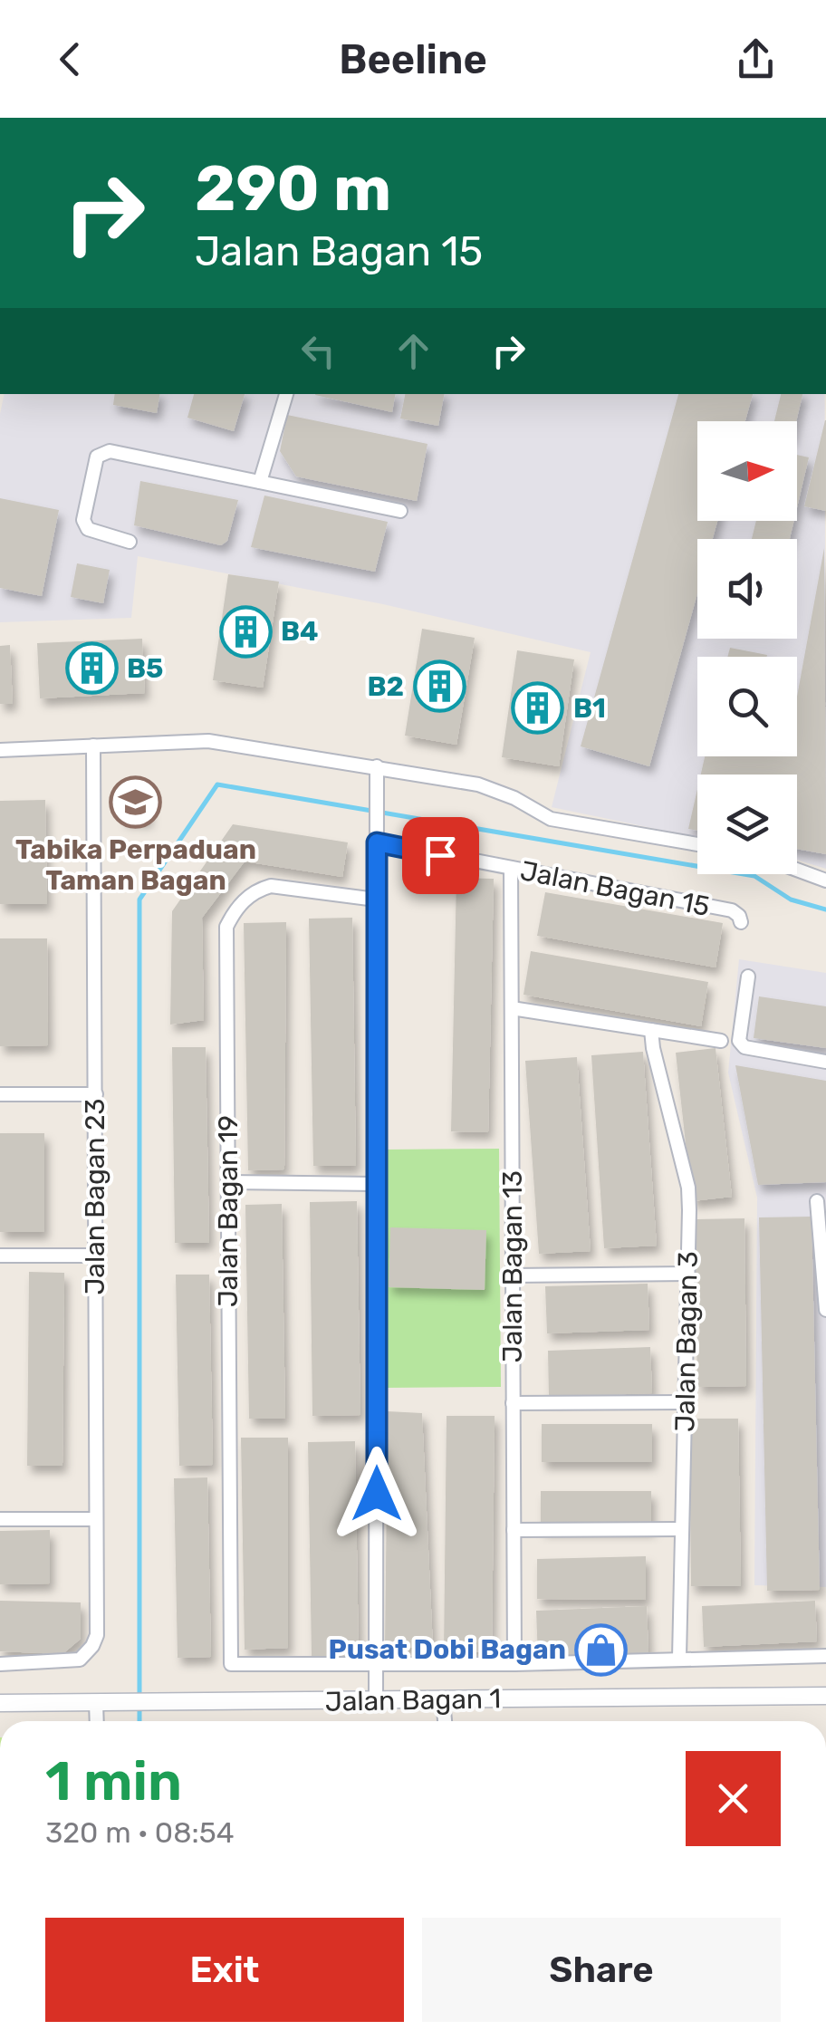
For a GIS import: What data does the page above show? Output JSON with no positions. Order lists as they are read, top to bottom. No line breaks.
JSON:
{"streets":{"street":["Jalan Bagan 15","Jalan Bagan 23","Jalan Bagan 19","Jalan Bagan 13","Jalan Bagan 3","Jalan Bagan 1"]},"crossings":[["Jalan Bagan 15","Jalan Bagan 13"],["Jalan Bagan 19","Jalan Bagan 1"],["Jalan Bagan 13","Jalan Bagan 1"],["Jalan Bagan 3","Jalan Bagan 1"]],"places":{"building":["B4","B5","B2","B1"],"school or university":["Tabika Perpaduan Taman Bagan"],"shop":["Pusat Dobi Bagan"]},"north":"right","page":{"header":"Beeline","turn":["290 m","Jalan Bagan 15"],"heading":["1 min","320 m · 08:54"],"buttons":["Exit","Share"]}}
